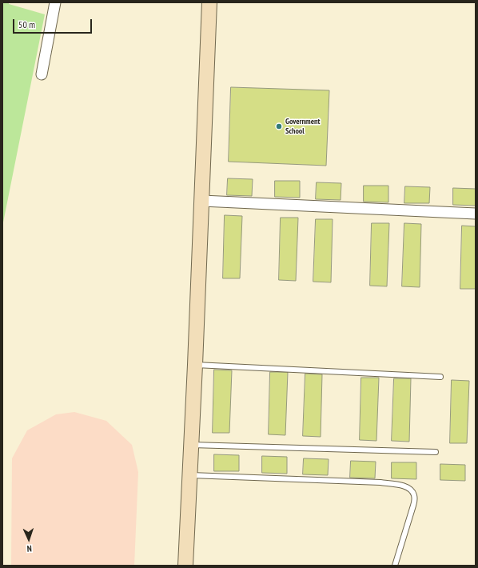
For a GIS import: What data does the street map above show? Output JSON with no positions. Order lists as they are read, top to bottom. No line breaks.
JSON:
{"places":["Government School"],"scale_bar":"50 m","north":"bottom"}
